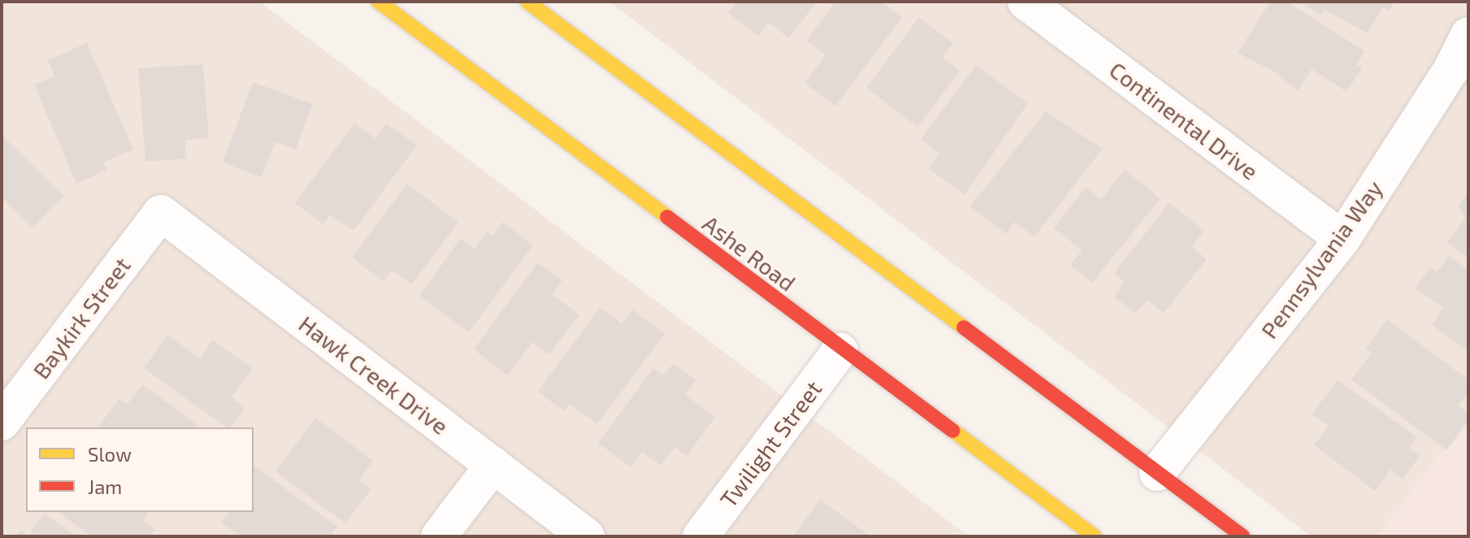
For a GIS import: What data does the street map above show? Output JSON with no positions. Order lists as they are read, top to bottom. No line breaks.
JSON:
{"streets":{"street":["Continental Drive","Ashe Road","Pennsylvania Way","Baykirk Street","Hawk Creek Drive","Twilight Street"]},"crossings":[["Continental Drive","Pennsylvania Way"],["Ashe Road","Twilight Street"],["Baykirk Street","Hawk Creek Drive"]],"legend":["Slow","Jam"]}
